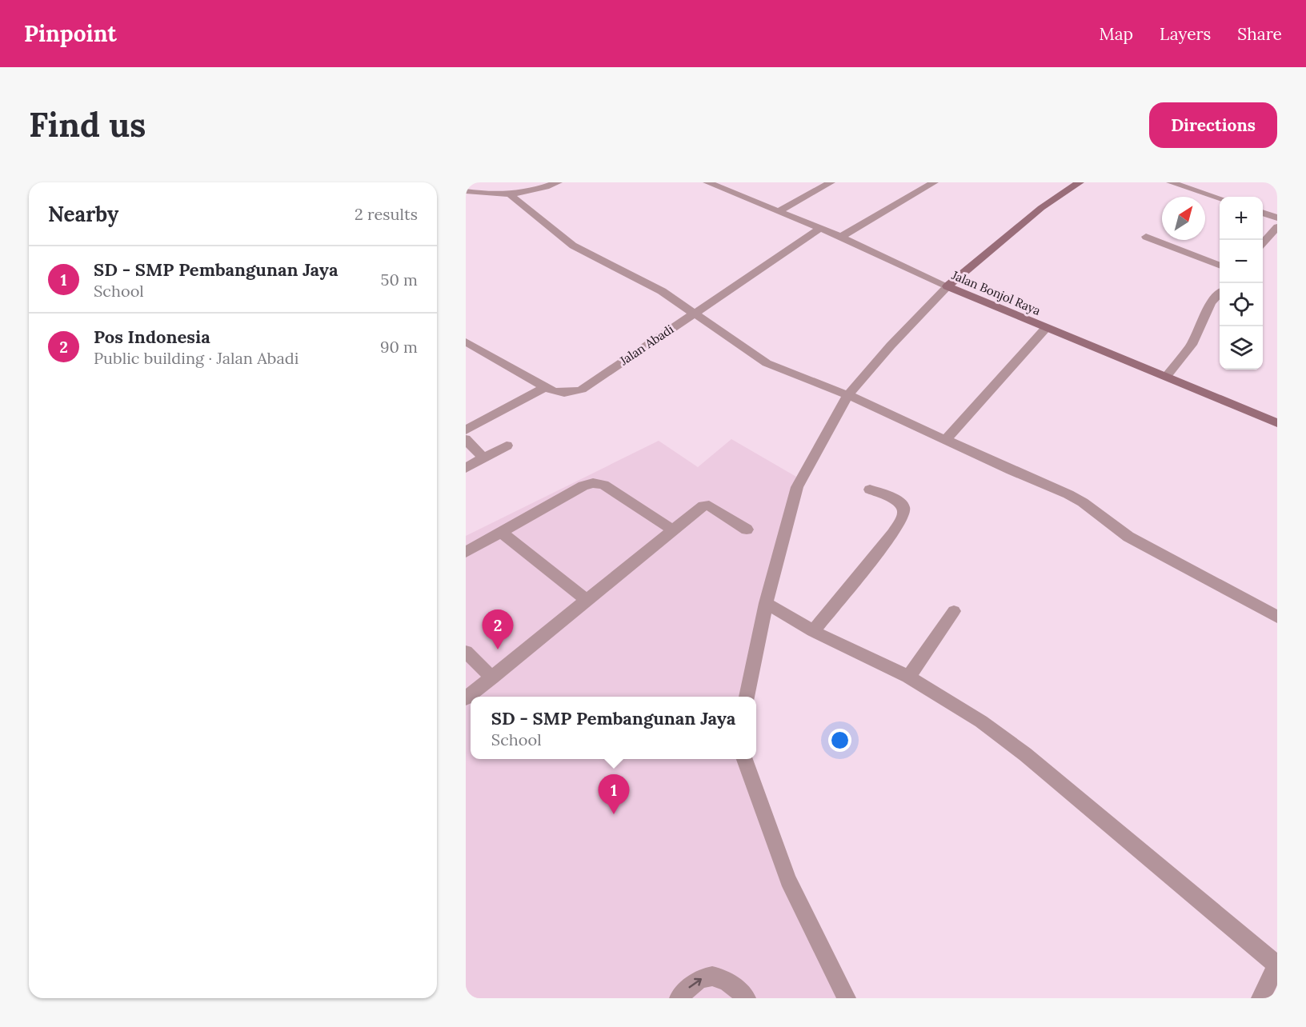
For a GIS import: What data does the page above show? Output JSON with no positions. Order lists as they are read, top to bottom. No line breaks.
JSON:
{"streets":{"street":["Jalan Bonjol Raya","Jalan Abadi"]},"crossings":[["Jalan Bonjol Raya","Jalan Abadi"]],"north":"top right","page":{"header":"Pinpoint","nav":["Map","Layers","Share"],"buttons":"Directions","title":"Find us","heading":["Nearby","2 results"],"map_buttons":["+","−"],"list":[{"mark":"1","name":"SD - SMP Pembangunan Jaya","note":"School","value":"50 m"},{"mark":"2","name":"Pos Indonesia","note":"Public building · Jalan Abadi","value":"90 m"}],"pins":["2","1"],"popup":["SD - SMP Pembangunan Jaya","School"]}}
